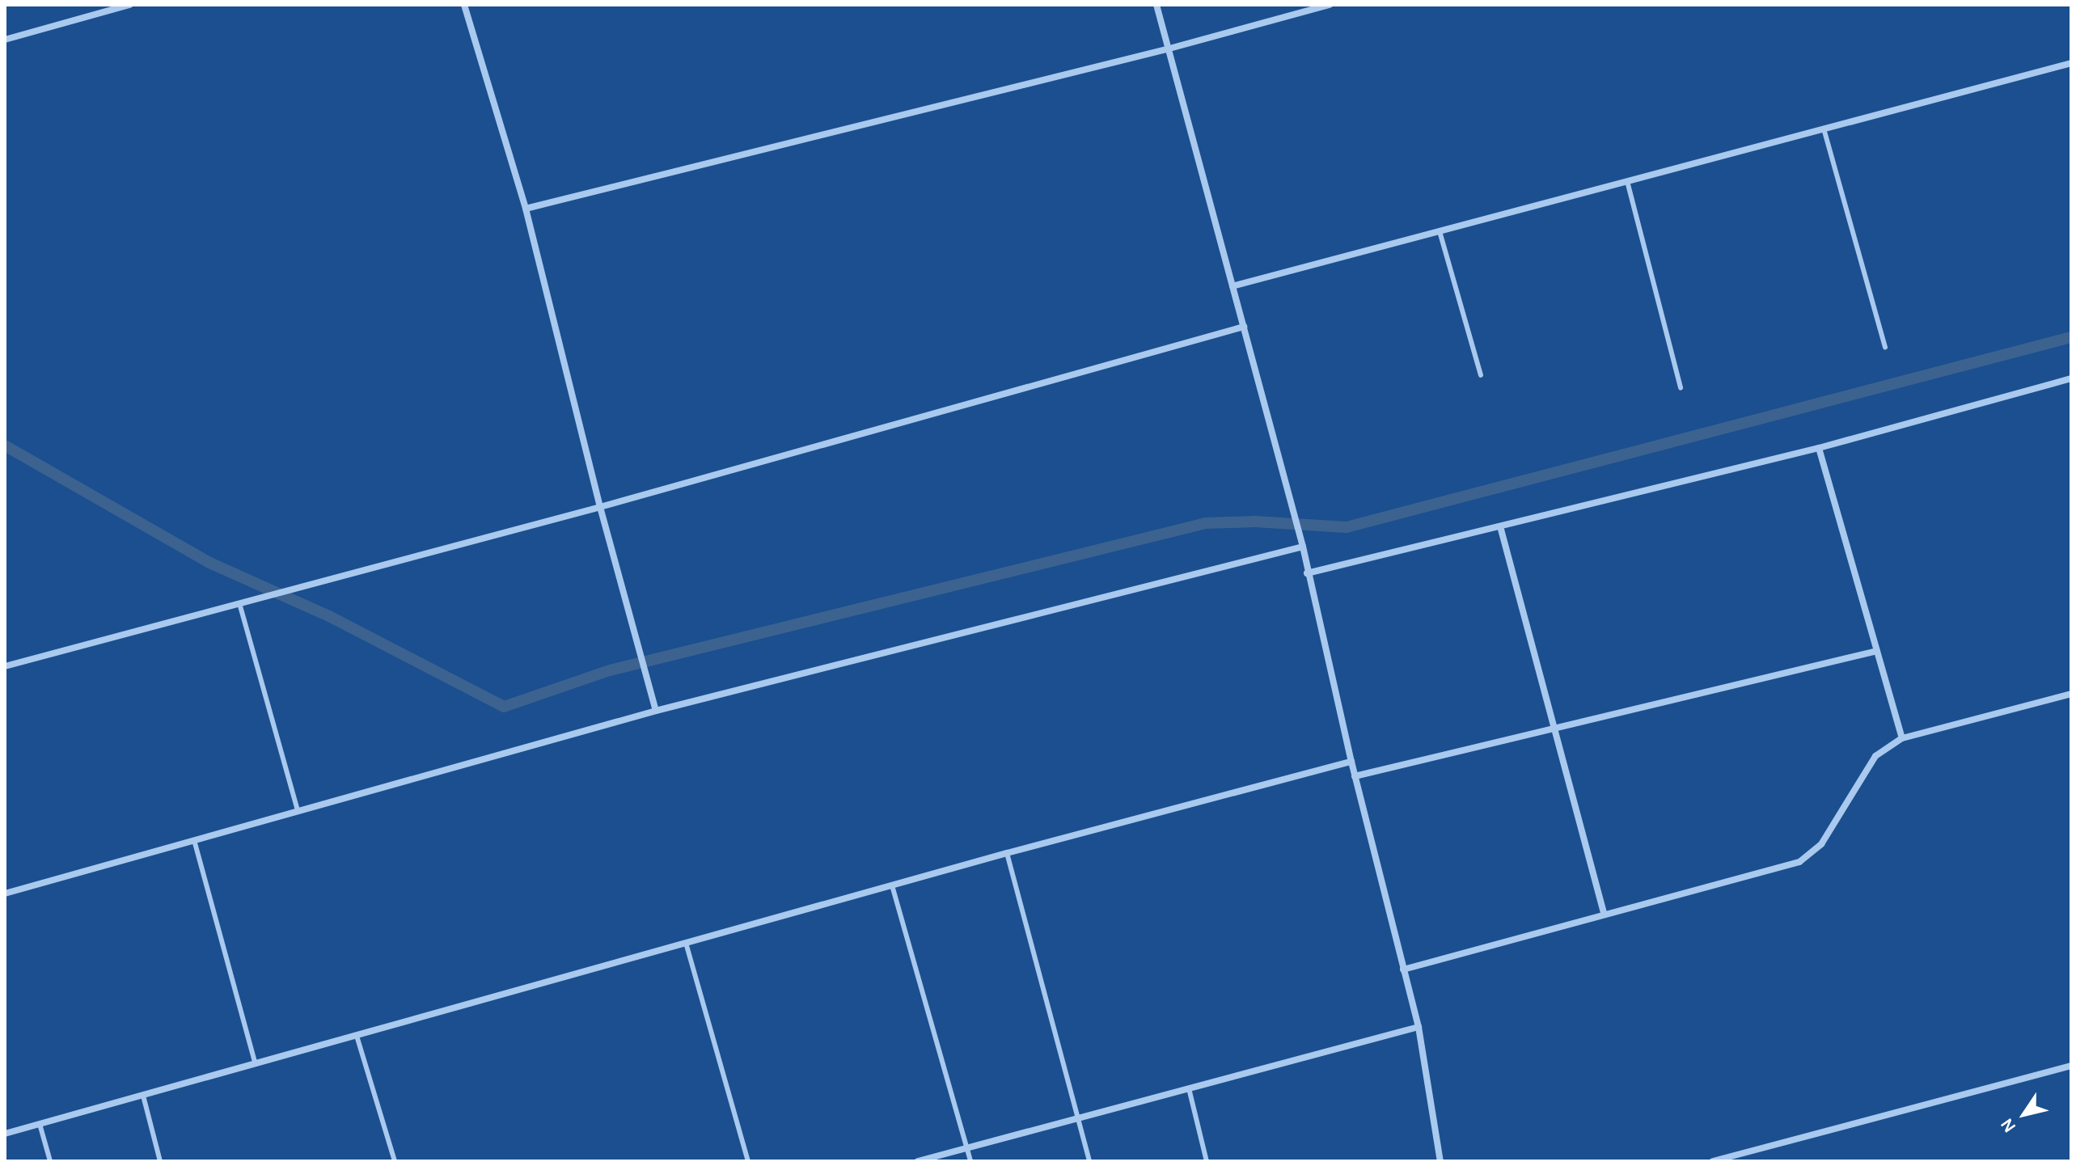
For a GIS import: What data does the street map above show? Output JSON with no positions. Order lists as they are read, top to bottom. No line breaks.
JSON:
{"north":"bottom left"}
